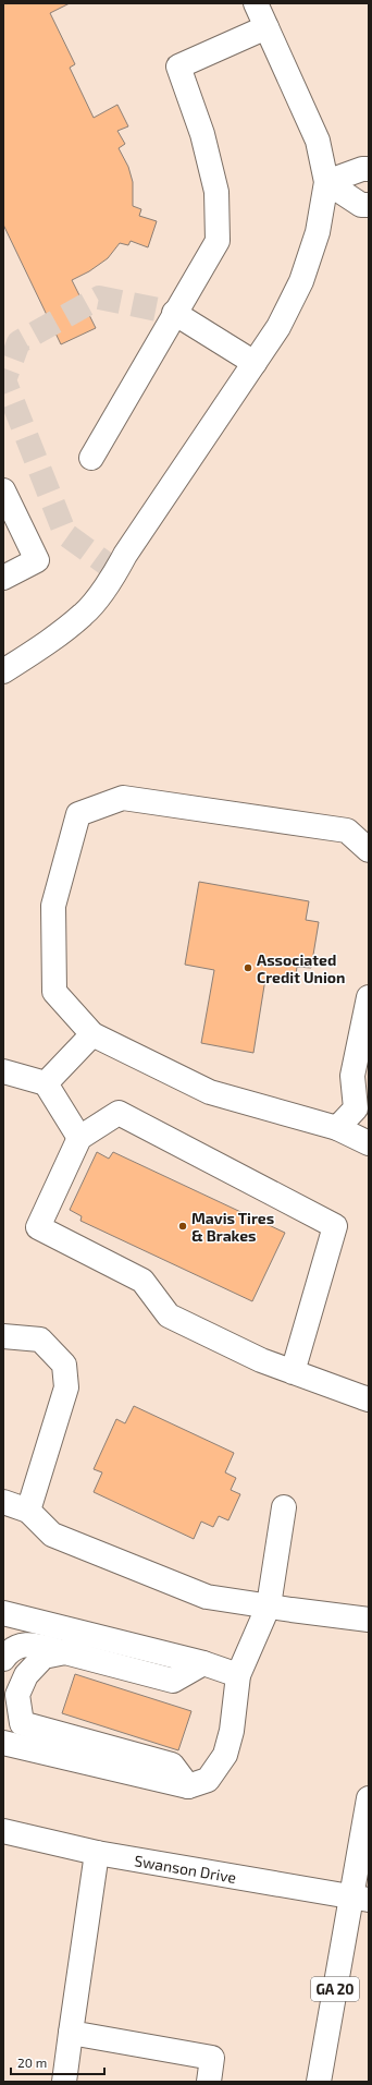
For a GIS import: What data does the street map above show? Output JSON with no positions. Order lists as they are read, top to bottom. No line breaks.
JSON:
{"streets":{"main road":["Swanson Drive","GA 20"]},"crossings":[["Swanson Drive","GA 20"]],"places":["Associated Credit Union","Mavis Tires & Brakes"],"scale_bar":"20 m"}
